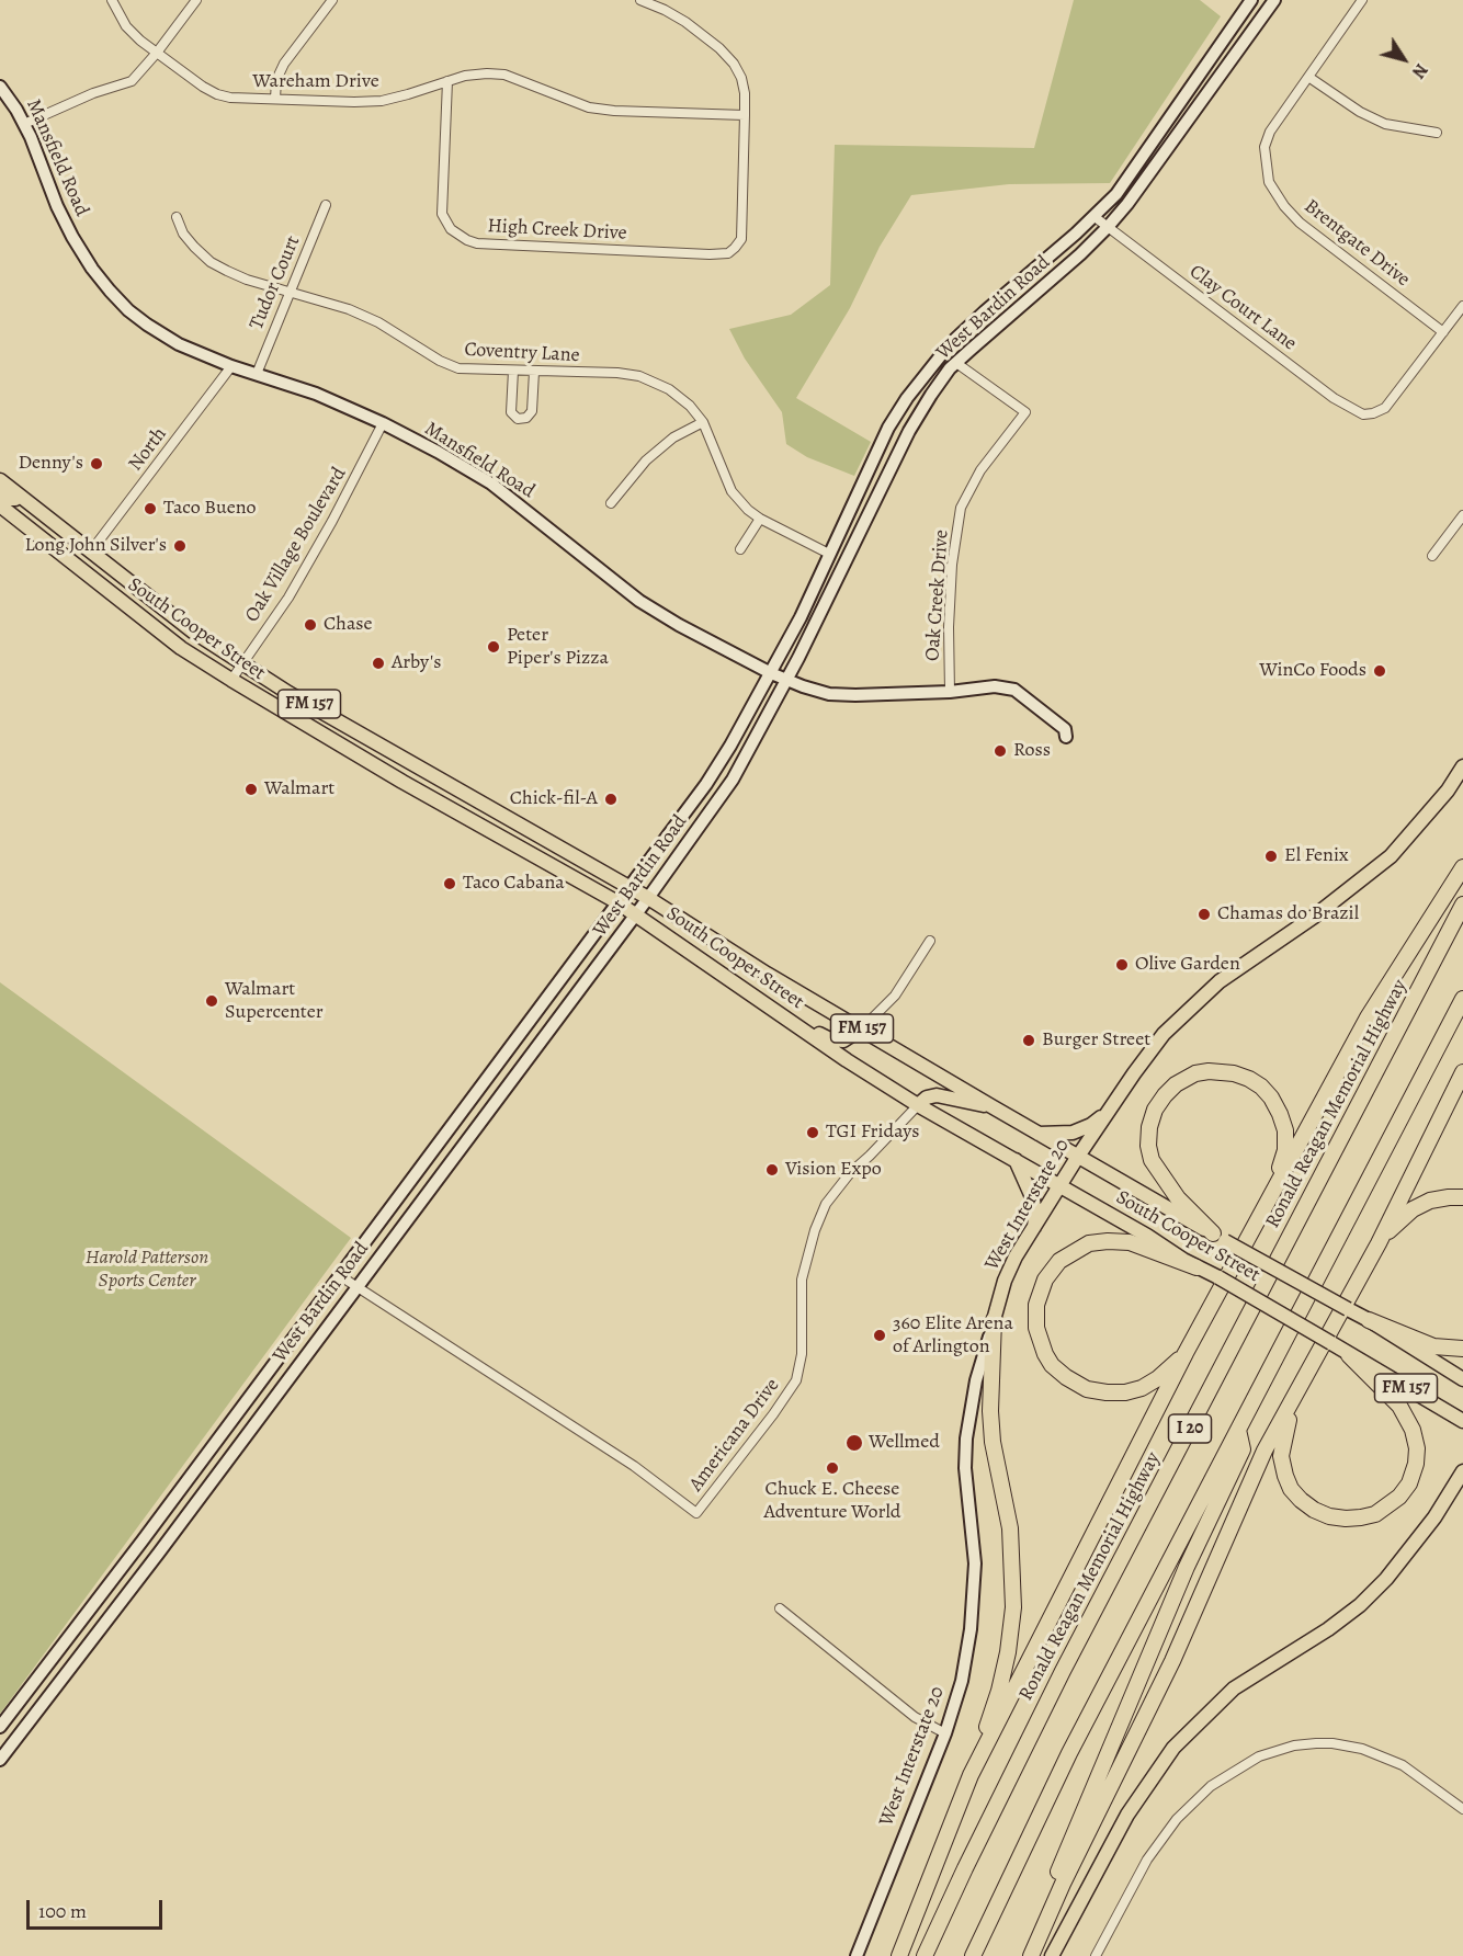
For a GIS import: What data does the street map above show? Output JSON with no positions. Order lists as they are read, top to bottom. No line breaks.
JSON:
{"streets":{"highway":["Ronald Reagan Memorial Highway","I 20"],"main road":["Mansfield Road","West Bardin Road","South Cooper Street","FM 157","West Interstate 20"],"street":["Wareham Drive","High Creek Drive","Brentgate Drive","Tudor Court","Clay Court Lane","Coventry Lane","North","Oak Village Boulevard","Oak Creek Drive","Americana Drive"]},"crossings":[["Wareham Drive","High Creek Drive"],["Mansfield Road","Tudor Court"],["Mansfield Road","West Bardin Road"],["Mansfield Road","North"],["Mansfield Road","Oak Village Boulevard"],["Mansfield Road","Oak Creek Drive"],["Brentgate Drive","Clay Court Lane"],["Tudor Court","Coventry Lane"],["West Bardin Road","Clay Court Lane"],["West Bardin Road","Coventry Lane"],["West Bardin Road","Oak Creek Drive"],["West Bardin Road","South Cooper Street"],["West Bardin Road","Americana Drive"],["North","South Cooper Street"],["Oak Village Boulevard","South Cooper Street"],["South Cooper Street","West Interstate 20"],["South Cooper Street","Americana Drive"]],"parks":["Harold Patterson Sports Center"],"places":["Denny's","Taco Bueno","Long John Silver's","Chase","Peter Piper's Pizza","Arby's","WinCo Foods","Ross","Walmart","Chick-fil-A","El Fenix","Taco Cabana","Chamas do Brazil","Olive Garden","Walmart Supercenter","Burger Street","TGI Fridays","Vision Expo","360 Elite Arena of Arlington","Wellmed","Chuck E. Cheese Adventure World"],"scale_bar":"100 m","north":"bottom right"}
